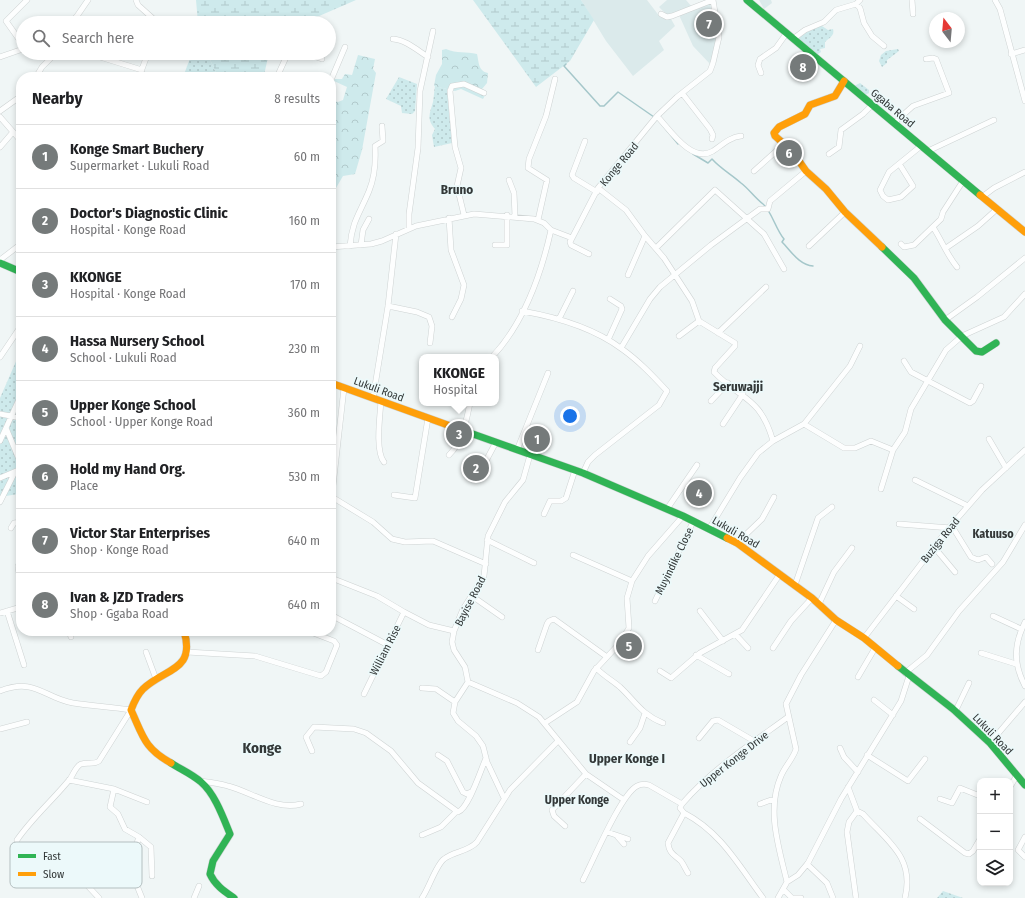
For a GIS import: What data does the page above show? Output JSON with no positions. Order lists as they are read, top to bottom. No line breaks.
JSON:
{"streets":{"street":["Ggaba Road","Konge Road","Lukuli Road","Buziga Road","Muyindike Close","Bayise Road","William Rise","Upper Konge Drive"]},"crossings":[["Lukuli Road","Buziga Road"],["Lukuli Road","Muyindike Close"],["Lukuli Road","Bayise Road"],["Bayise Road","William Rise"]],"districts":["Bruno","Seruwajji","Katuuso","Konge","Upper Konge I","Upper Konge"],"legend":["Fast","Slow"],"north":"top","page":{"pins":["7","8","6","3","1","2","4","5"],"search":"Search here","heading":["Nearby","8 results"],"list":[{"mark":"1","name":"Konge Smart Buchery","note":"Supermarket · Lukuli Road","value":"60 m"},{"mark":"2","name":"Doctor's Diagnostic Clinic","note":"Hospital · Konge Road","value":"160 m"},{"mark":"3","name":"KKONGE","note":"Hospital · Konge Road","value":"170 m"},{"mark":"4","name":"Hassa Nursery School","note":"School · Lukuli Road","value":"230 m"},{"mark":"5","name":"Upper Konge School","note":"School · Upper Konge Road","value":"360 m"},{"mark":"6","name":"Hold my Hand Org.","note":"Place","value":"530 m"},{"mark":"7","name":"Victor Star Enterprises","note":"Shop · Konge Road","value":"640 m"},{"mark":"8","name":"Ivan & JZD Traders","note":"Shop · Ggaba Road","value":"640 m"}],"popup":["KKONGE","Hospital"],"map_buttons":["+","−"]}}
